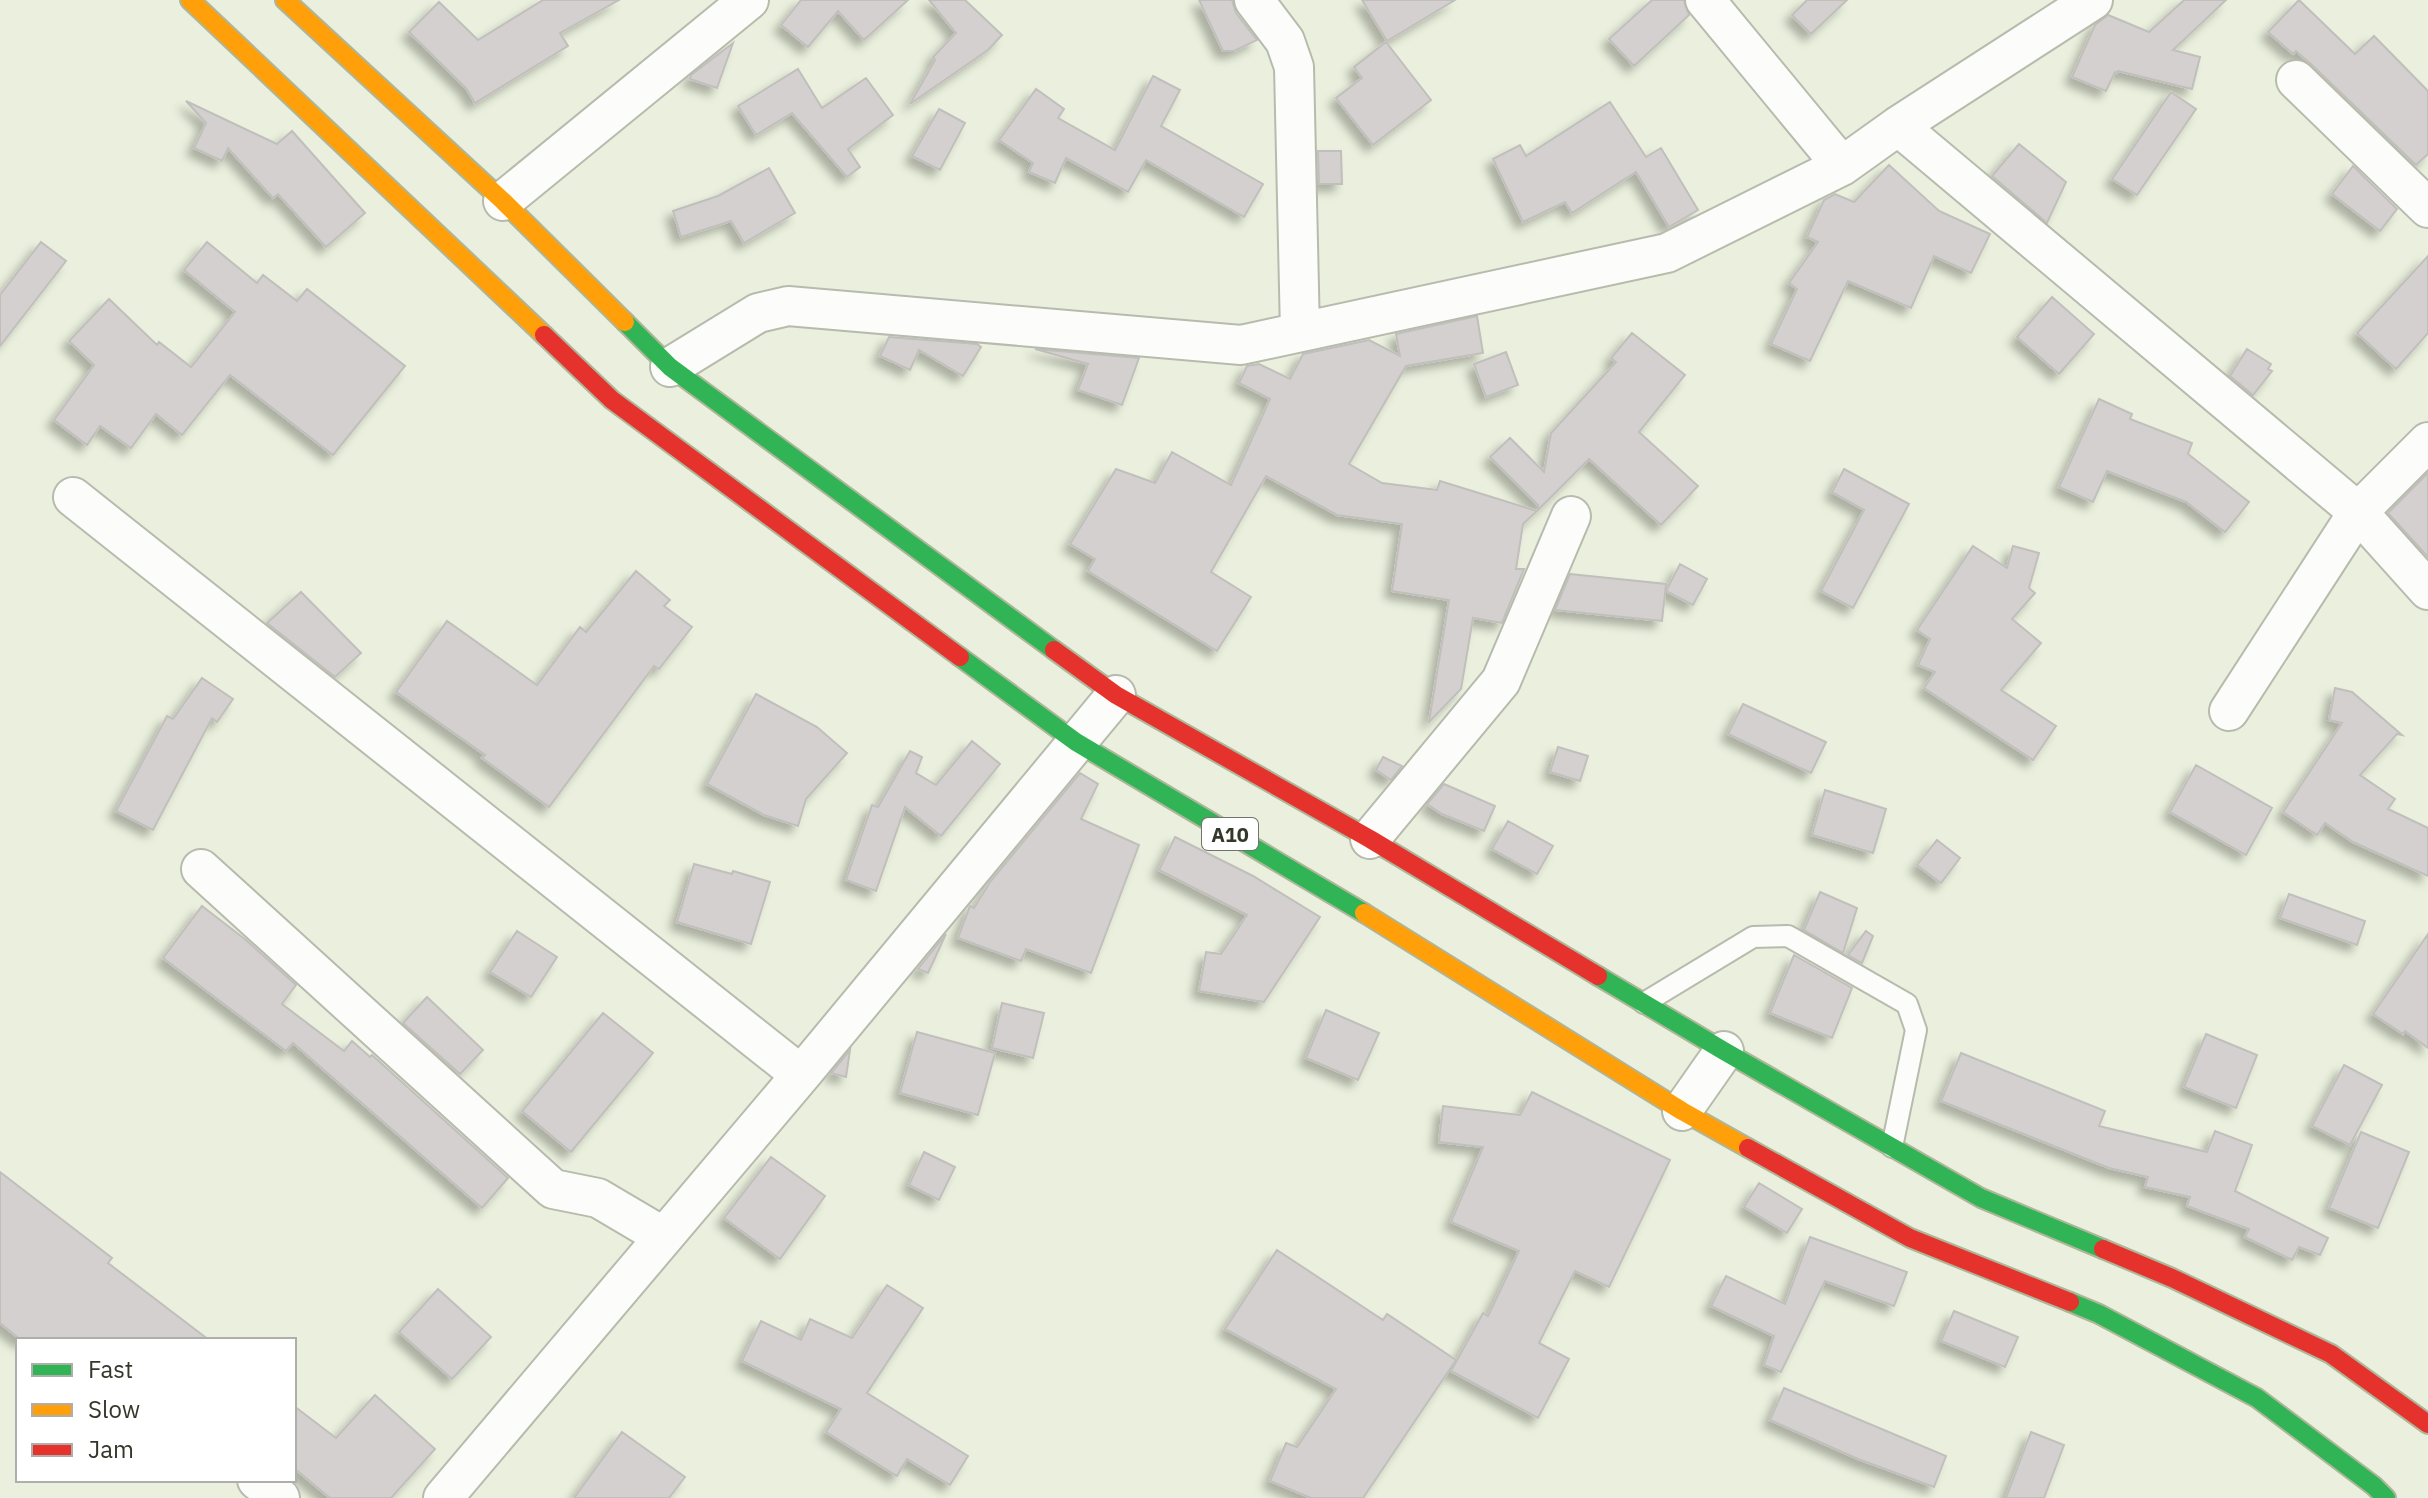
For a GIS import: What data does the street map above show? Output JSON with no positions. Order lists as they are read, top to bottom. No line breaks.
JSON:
{"streets":{"highway":["A10"]},"legend":["Fast","Slow","Jam"]}
